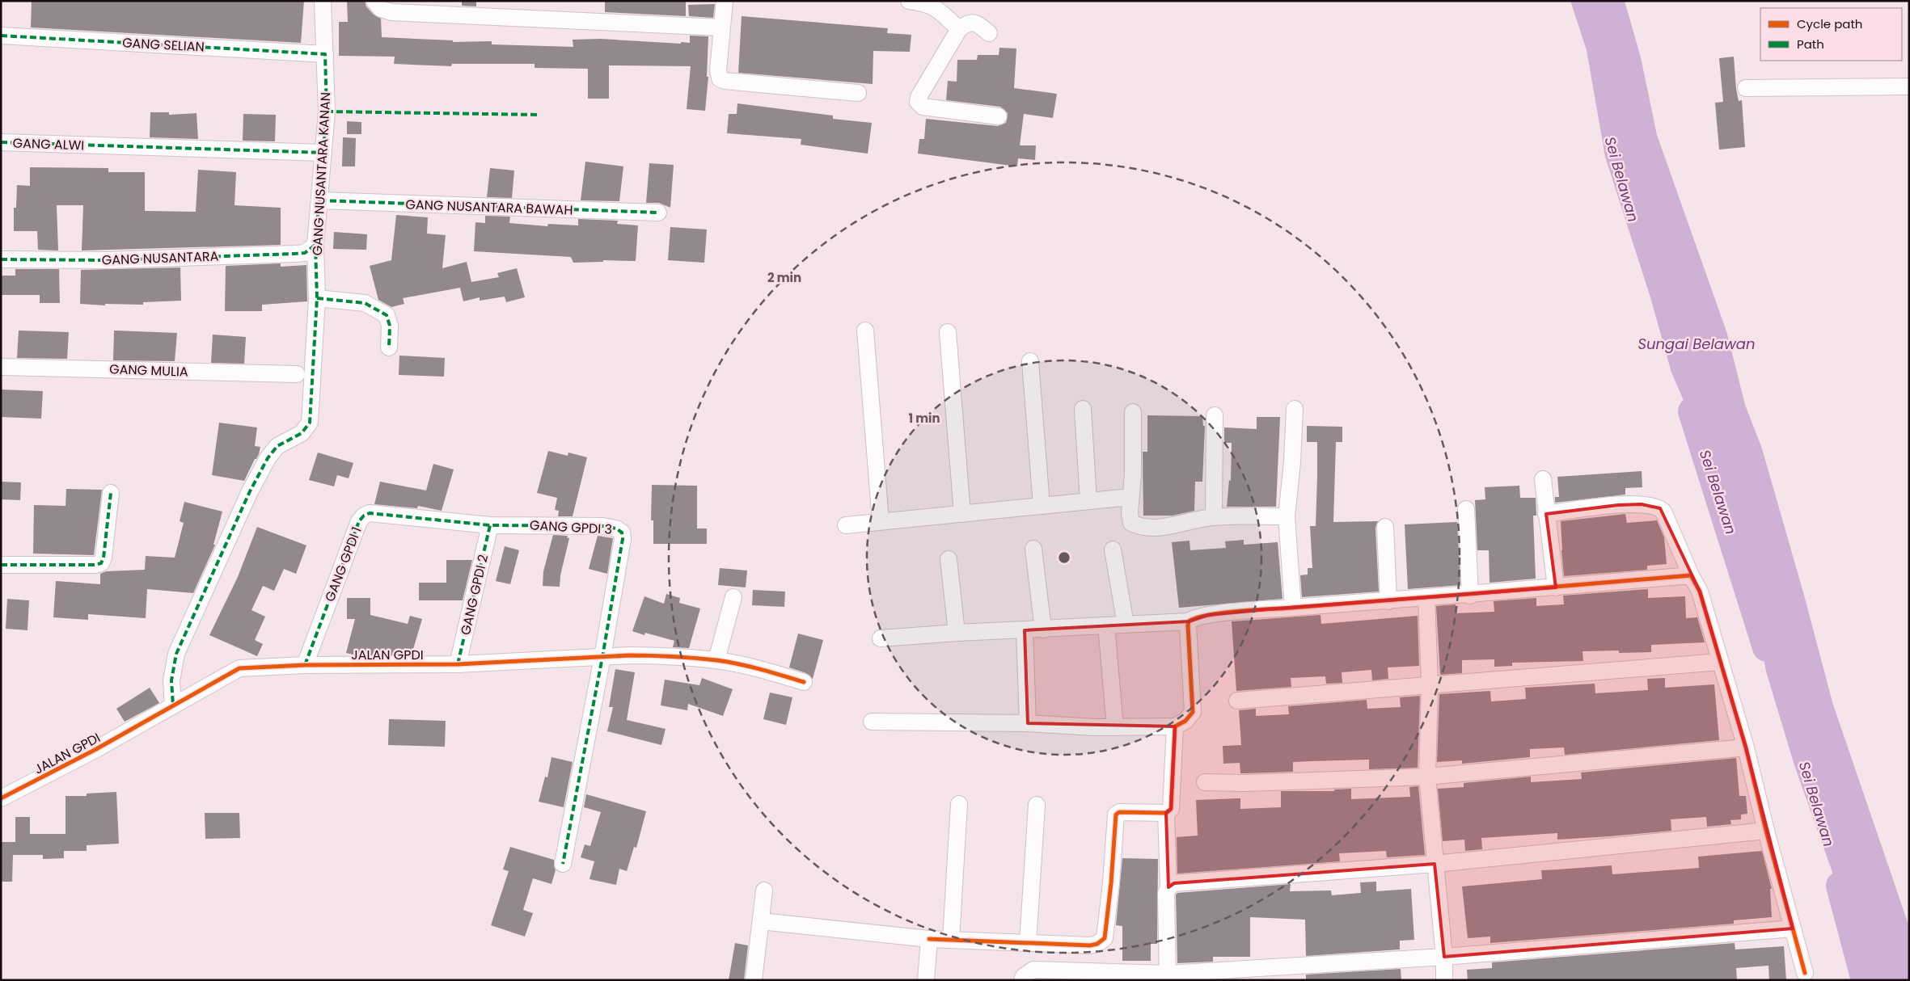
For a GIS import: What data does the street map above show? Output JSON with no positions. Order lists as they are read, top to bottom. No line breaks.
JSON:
{"streets":{"street":["GANG SELIAN","GANG ALWI","GANG NUSANTARA KANAN","GANG NUSANTARA BAWAH","GANG NUSANTARA","GANG MULIA","GANG GPDI 3","GANG GPDI 1","GANG GPDI 2","JALAN GPDI"]},"crossings":[["GANG SELIAN","GANG NUSANTARA KANAN"],["GANG ALWI","GANG NUSANTARA KANAN"],["GANG NUSANTARA KANAN","GANG NUSANTARA BAWAH"],["GANG NUSANTARA KANAN","GANG NUSANTARA"],["GANG NUSANTARA KANAN","JALAN GPDI"],["GANG GPDI 3","GANG GPDI 1"],["GANG GPDI 3","GANG GPDI 2"],["GANG GPDI 3","JALAN GPDI"],["GANG GPDI 1","GANG GPDI 2"],["GANG GPDI 1","JALAN GPDI"],["GANG GPDI 2","JALAN GPDI"]],"water":["Sei Belawan","Sungai Belawan"],"legend":["Cycle path","Path"],"rings":["2 min","1 min"]}
